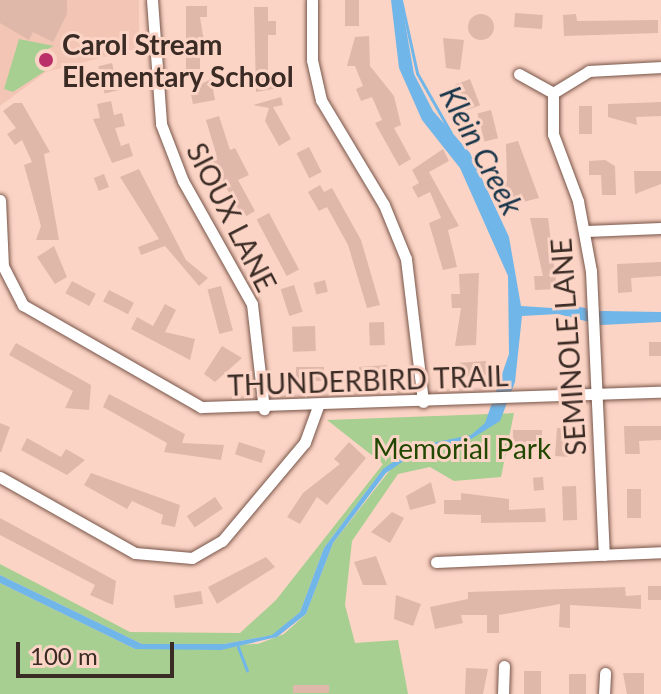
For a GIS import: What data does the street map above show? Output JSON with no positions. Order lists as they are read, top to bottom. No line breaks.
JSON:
{"streets":{"street":["SIOUX LANE","SEMINOLE LANE","THUNDERBIRD TRAIL"]},"crossings":[["SIOUX LANE","THUNDERBIRD TRAIL"],["SEMINOLE LANE","THUNDERBIRD TRAIL"]],"water":["Klein Creek"],"parks":["Memorial Park"],"places":["Carol Stream Elementary School"],"scale_bar":"100 m"}
